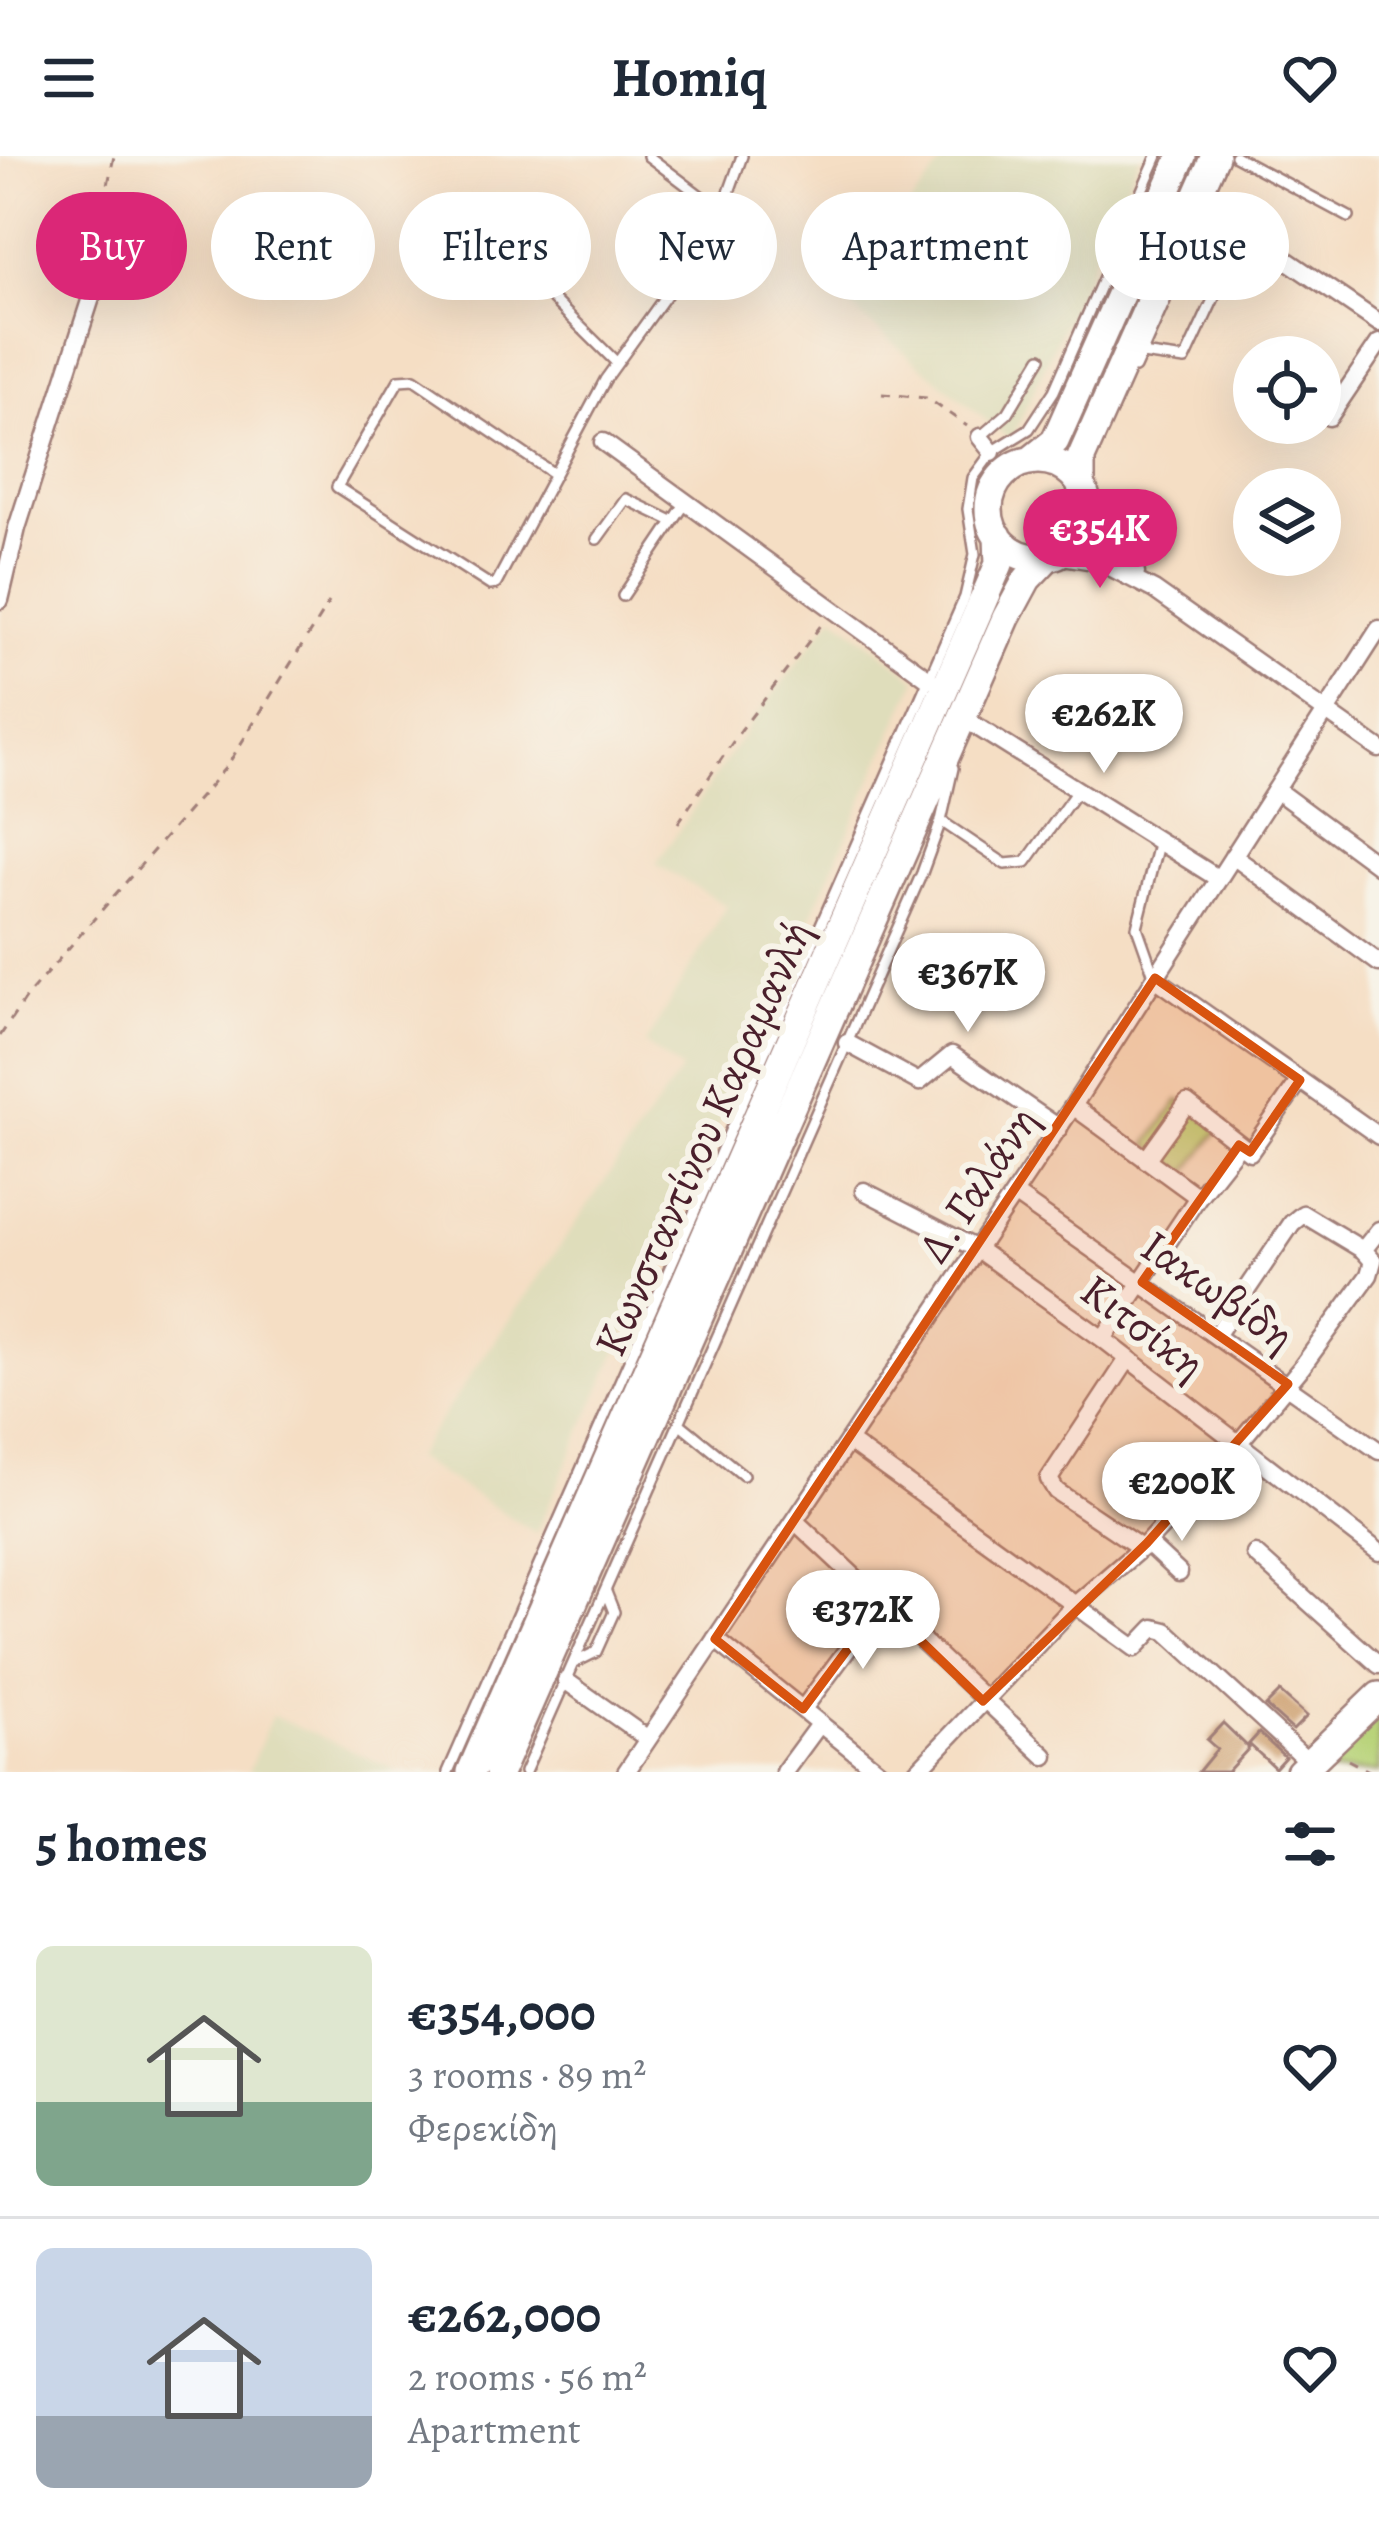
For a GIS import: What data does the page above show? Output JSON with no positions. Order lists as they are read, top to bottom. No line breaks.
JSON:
{"streets":{"main road":["Κωνσταντίνου Καραμανλή"],"street":["Δ. Γαλάνη","Ιακωβίδη","Κιτσίκη"]},"crossings":[["Δ. Γαλάνη","Ιακωβίδη"],["Δ. Γαλάνη","Κιτσίκη"]],"page":{"header":"Homiq","chip":["Buy","Rent","Filters","New","Apartment","House"],"price":["€354K","€262K","€367K","€200K","€372K"],"heading":"5 homes","list":[{"name":"€354,000","note":"3 rooms · 89 m² · Φερεκίδη"},{"name":"€262,000","note":"2 rooms · 56 m² · Apartment"}]}}
